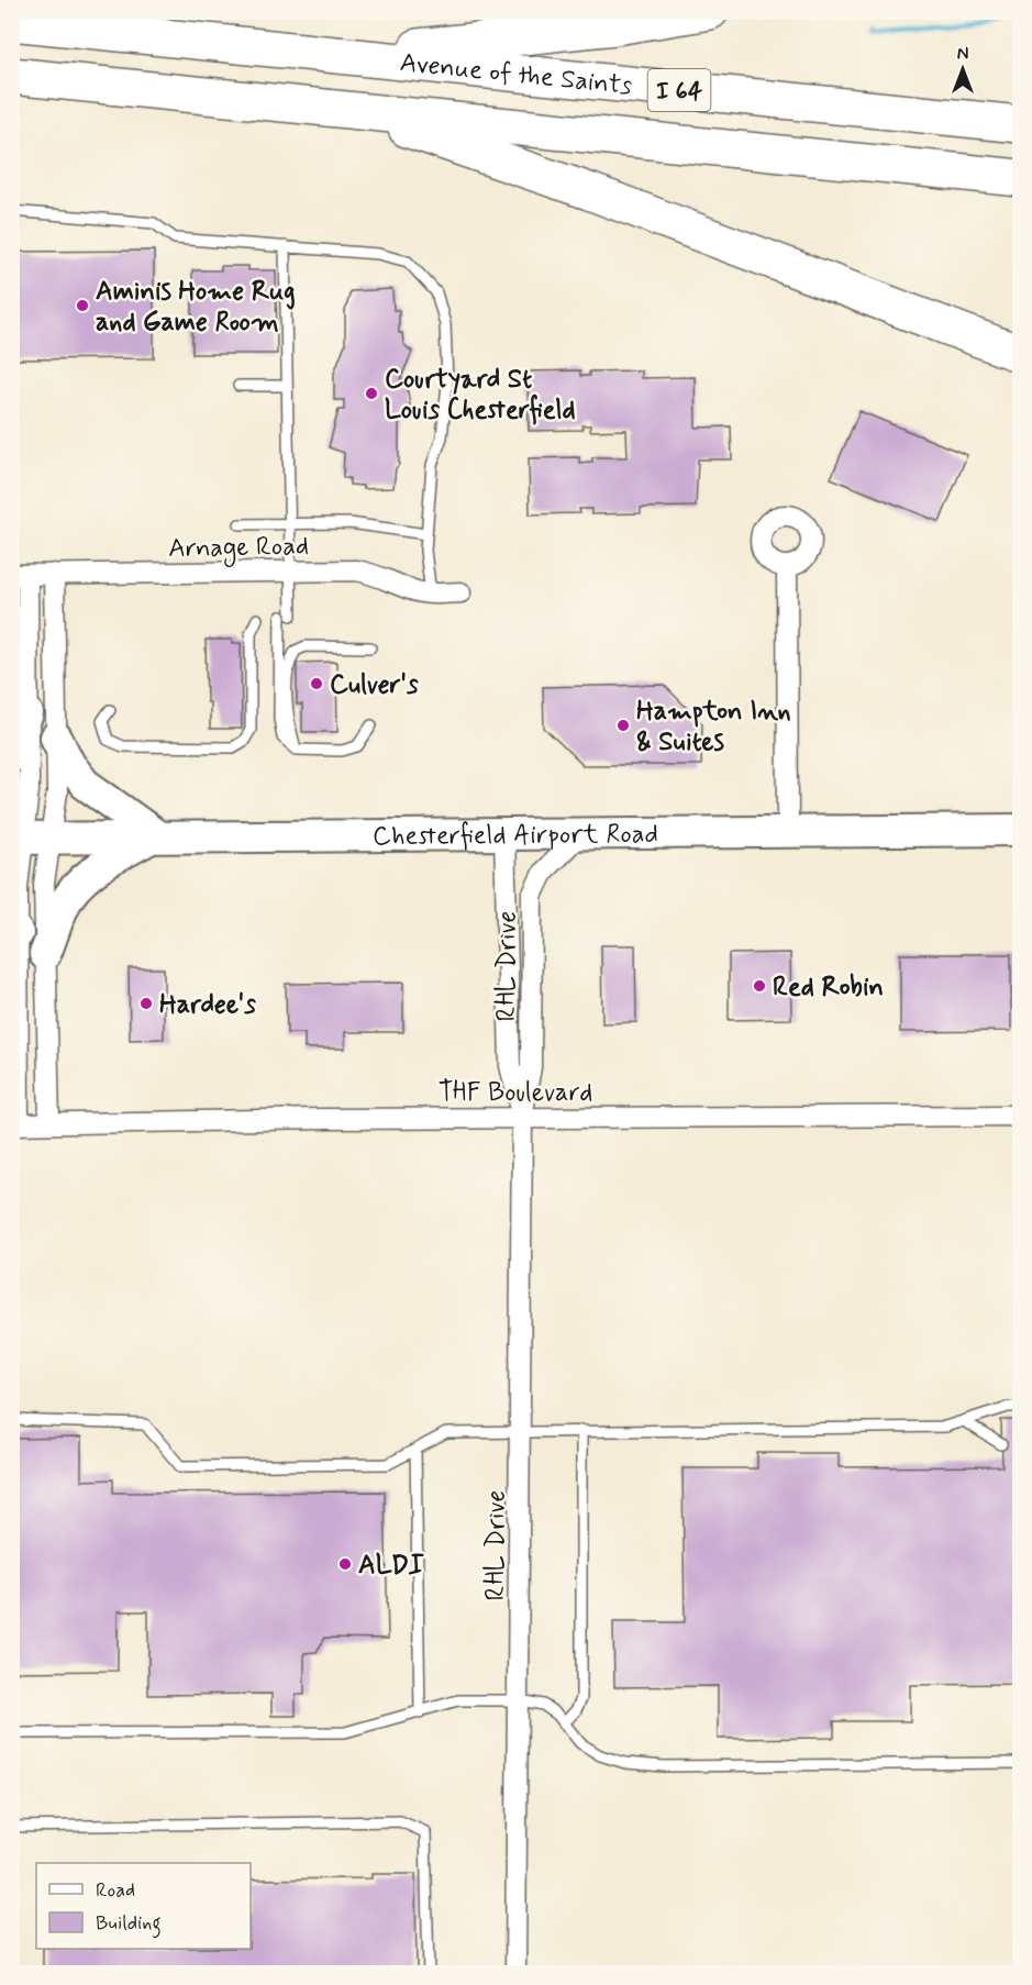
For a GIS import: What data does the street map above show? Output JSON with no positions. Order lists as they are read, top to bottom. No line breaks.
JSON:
{"streets":{"highway":["Avenue of the Saints","I 64"],"main road":["Chesterfield Airport Road"],"street":["Arnage Road","RHL Drive","THF Boulevard"]},"crossings":[["Chesterfield Airport Road","RHL Drive"],["RHL Drive","THF Boulevard"]],"places":["Aminis Home Rug and Game Room","Courtyard St Louis Chesterfield","Culver's","Hampton Inn & Suites","Red Robin","Hardee's","ALDI"],"legend":["Road","Building"],"north":"top"}
